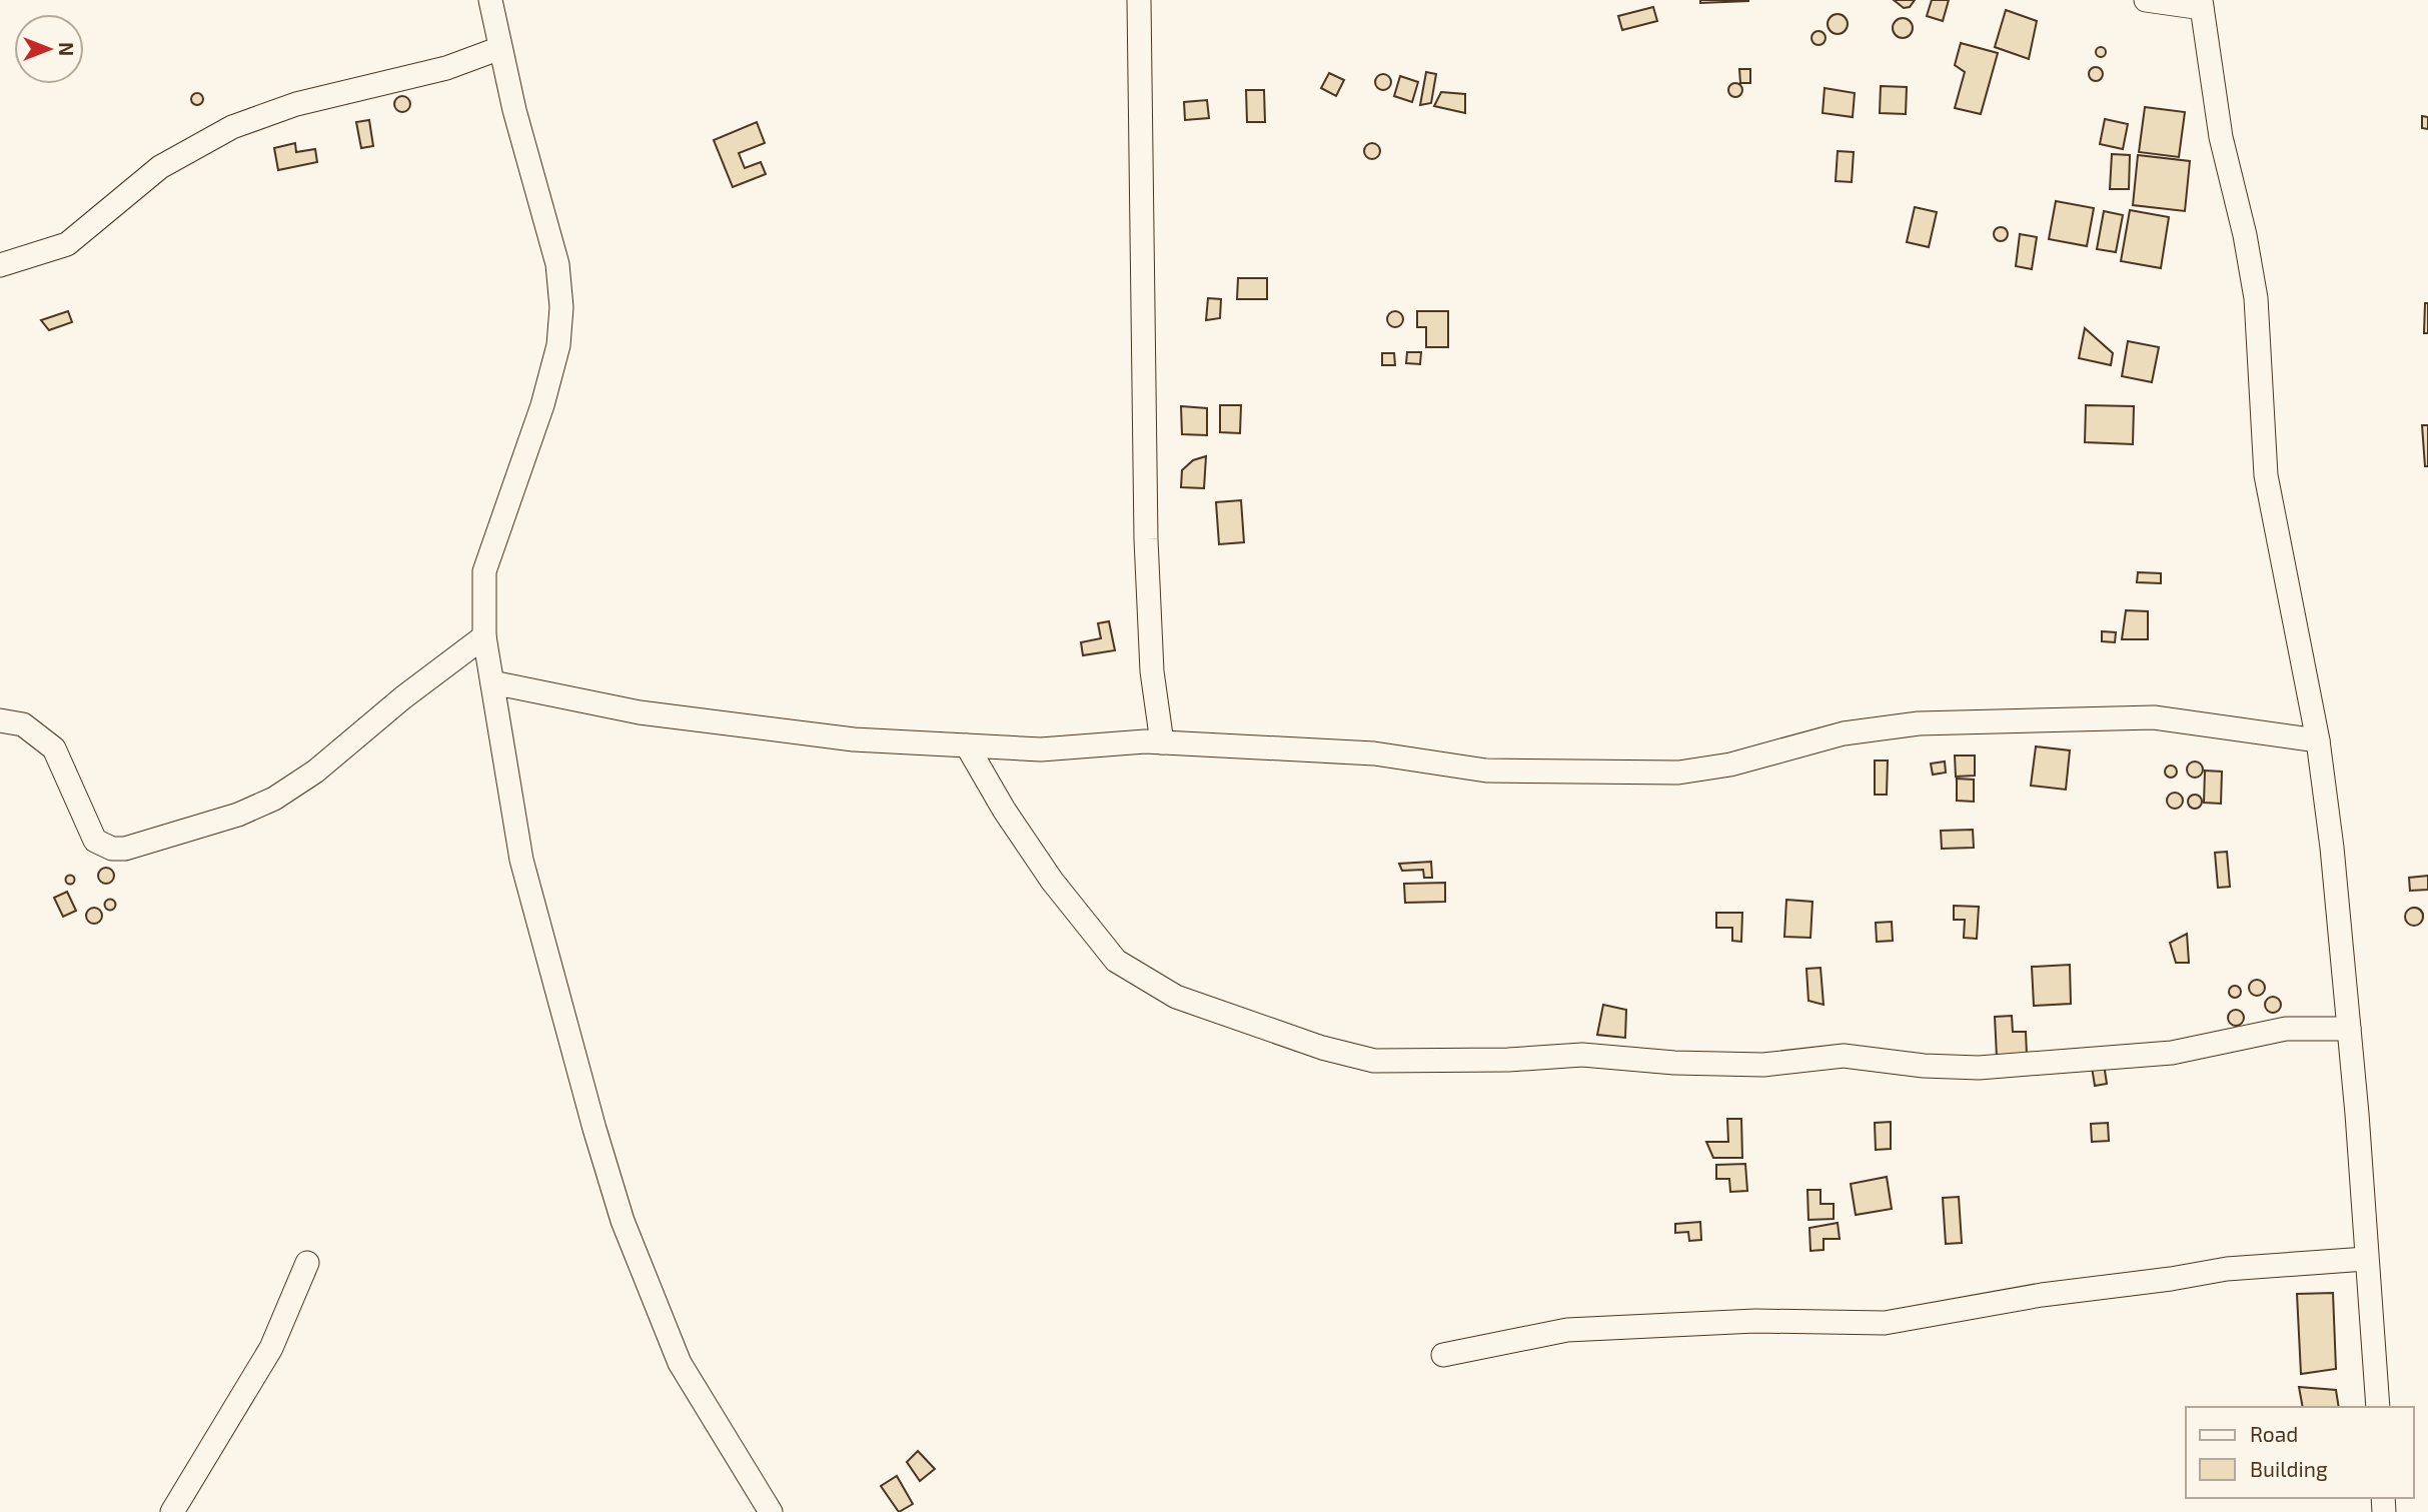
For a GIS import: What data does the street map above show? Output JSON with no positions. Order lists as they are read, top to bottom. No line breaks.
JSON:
{"legend":["Road","Building"],"north":"right"}
